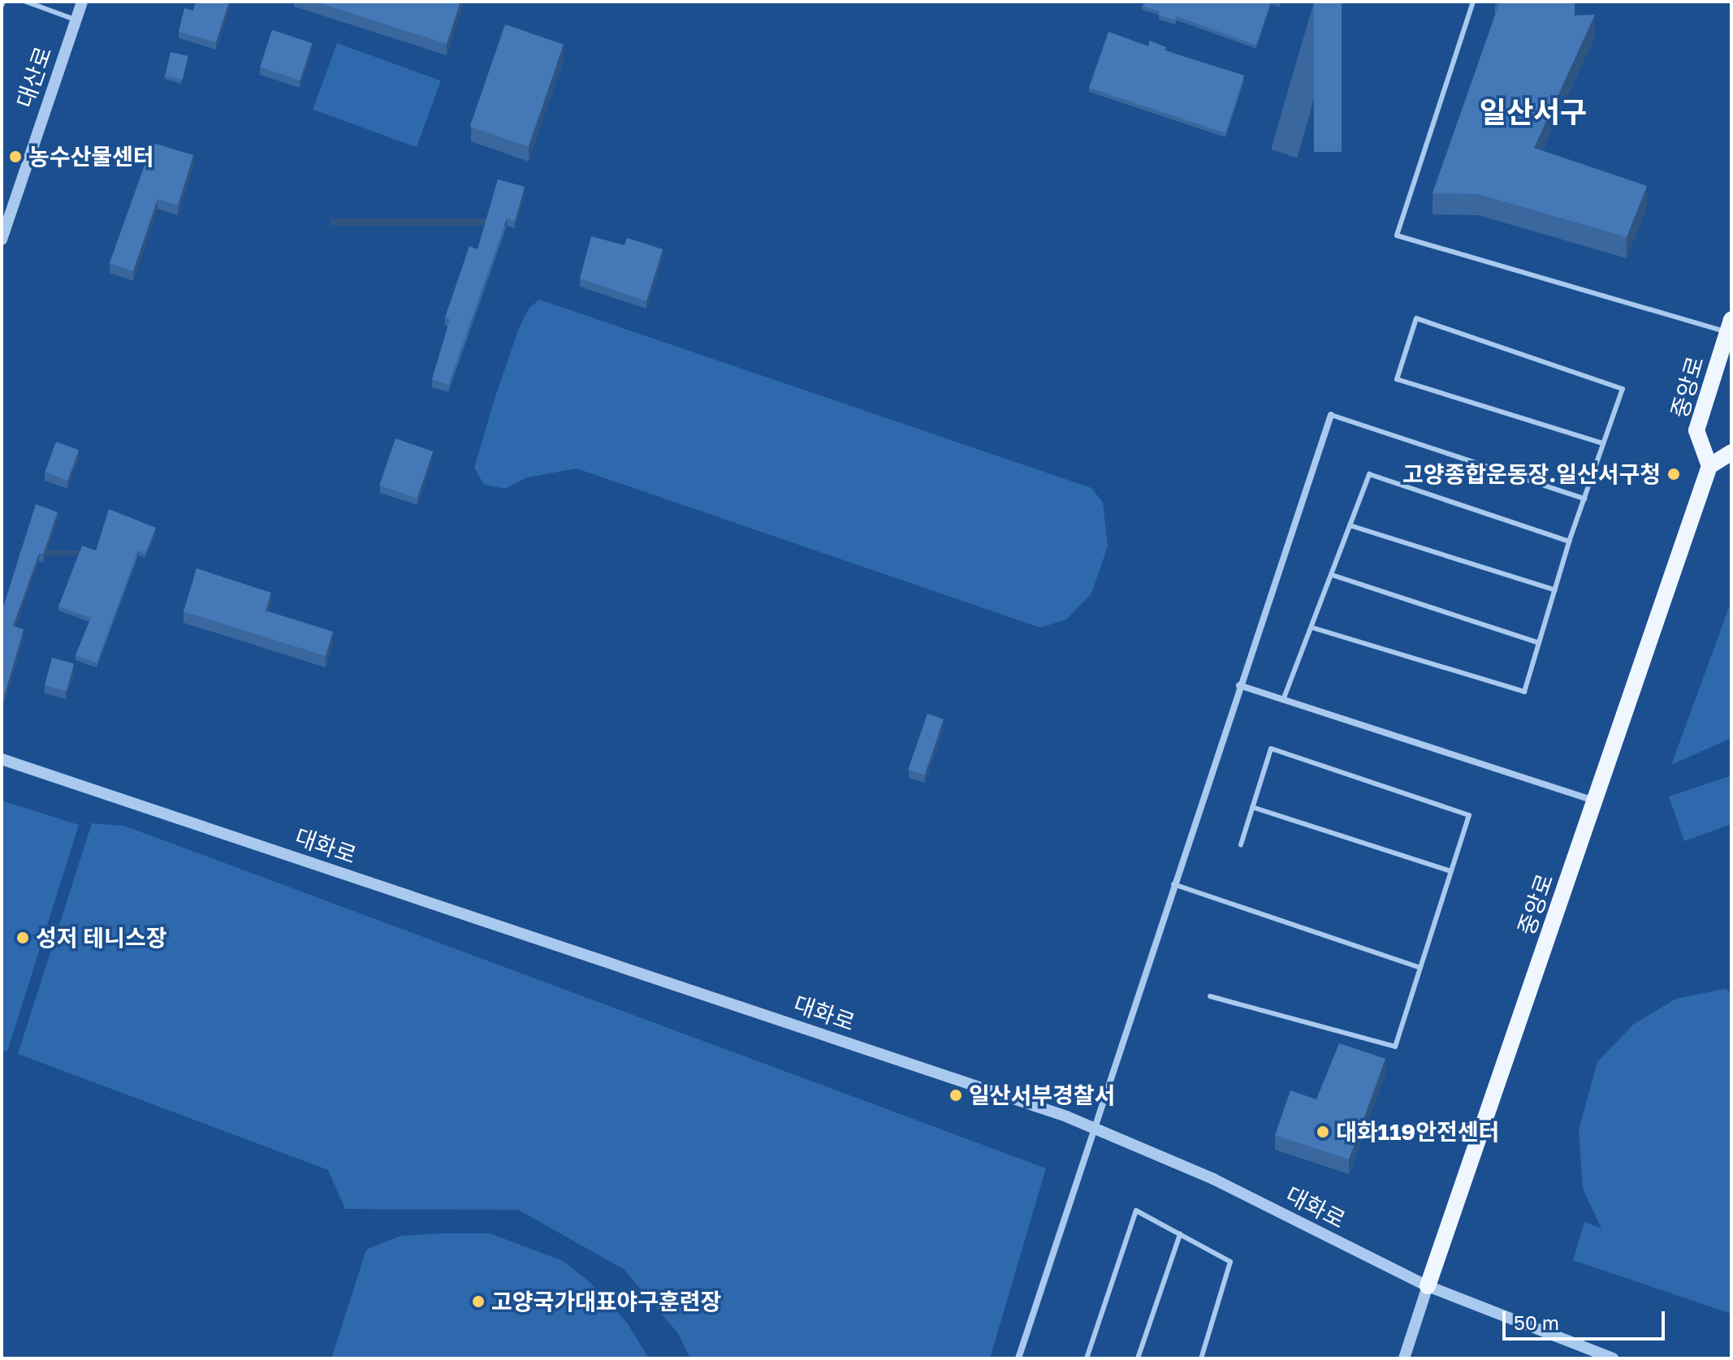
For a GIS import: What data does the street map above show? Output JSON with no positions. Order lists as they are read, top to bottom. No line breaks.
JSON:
{"streets":{"main road":["중앙로"],"street":["대산로","대화로"]},"crossings":[["중앙로","대화로"]],"districts":["일산서구"],"places":["농수산물센터","고양종합운동장.일산서구청","성저 테니스장","일산서부경찰서","대화119안전센터","고양국가대표야구훈련장"],"scale_bar":"50 m"}
